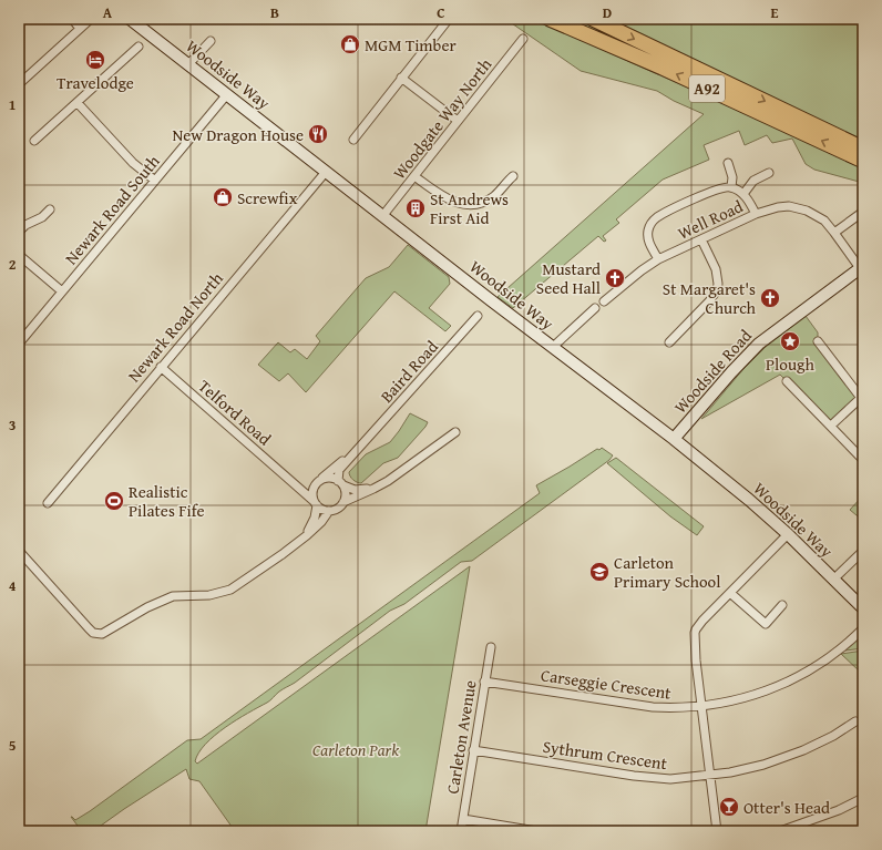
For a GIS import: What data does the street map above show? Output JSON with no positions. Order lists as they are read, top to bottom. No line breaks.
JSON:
{"streets":{"highway":["A92"],"street":["Woodside Way","Woodgate Way North","Newark Road South","Well Road","Newark Road North","Baird Road","Woodside Road","Telford Road","Carseggie Crescent","Carleton Avenue","Sythrum Crescent"]},"crossings":[["Woodside Way","Woodgate Way North"],["Woodside Way","Newark Road South"],["Woodside Way","Newark Road North"],["Woodside Way","Woodside Road"],["Well Road","Woodside Road"],["Newark Road North","Telford Road"],["Baird Road","Telford Road"],["Carseggie Crescent","Carleton Avenue"],["Carleton Avenue","Sythrum Crescent"]],"parks":["Carleton Park"],"places":{"shop":["MGM Timber","Screwfix"],"hotel":["Travelodge"],"restaurant":["New Dragon House"],"building":["St Andrews First Aid"],"church":["Mustard Seed Hall","St Margaret's Church"],"place":["Plough"],"sports":["Realistic Pilates Fife"],"school or university":["Carleton Primary School"],"bar":["Otter's Head"]},"grid":{"columns":["A","B","C","D","E"],"rows":["1","2","3","4","5"]}}
